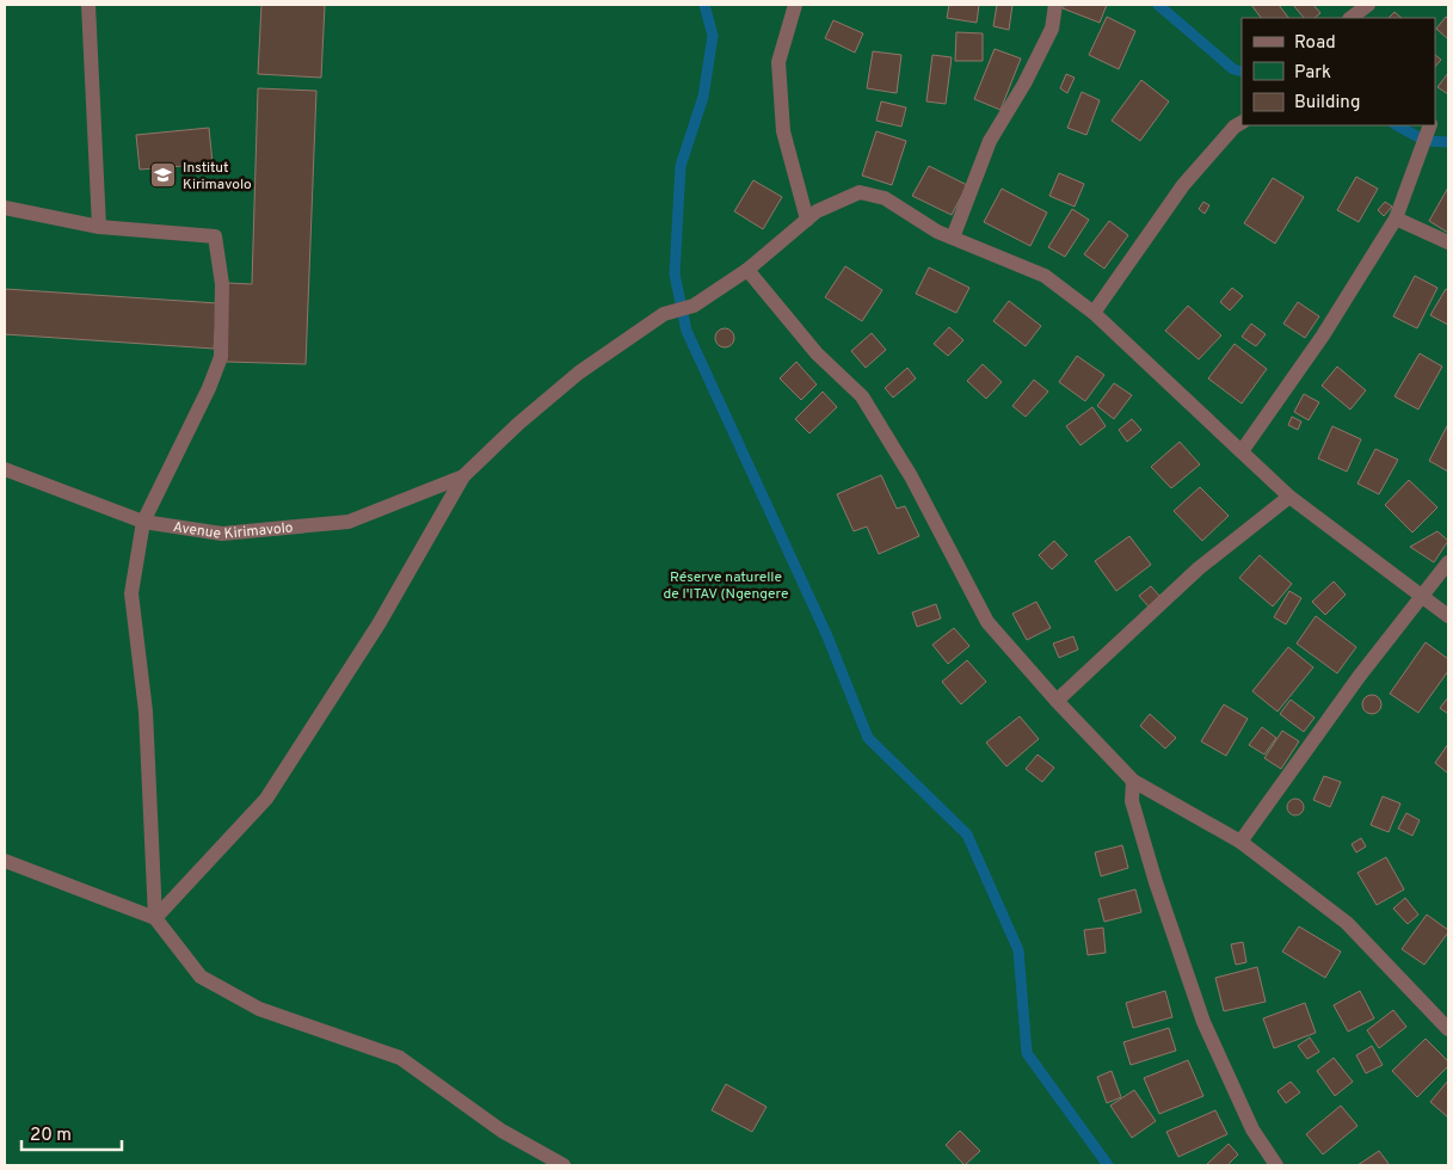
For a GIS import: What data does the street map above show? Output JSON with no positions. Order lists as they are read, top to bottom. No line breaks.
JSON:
{"streets":{"street":["Avenue Kirimavolo"]},"parks":["Réserve naturelle de l'ITAV (Ngengere"],"places":{"school or university":["Institut Kirimavolo"]},"legend":["Road","Park","Building"],"scale_bar":"20 m"}
